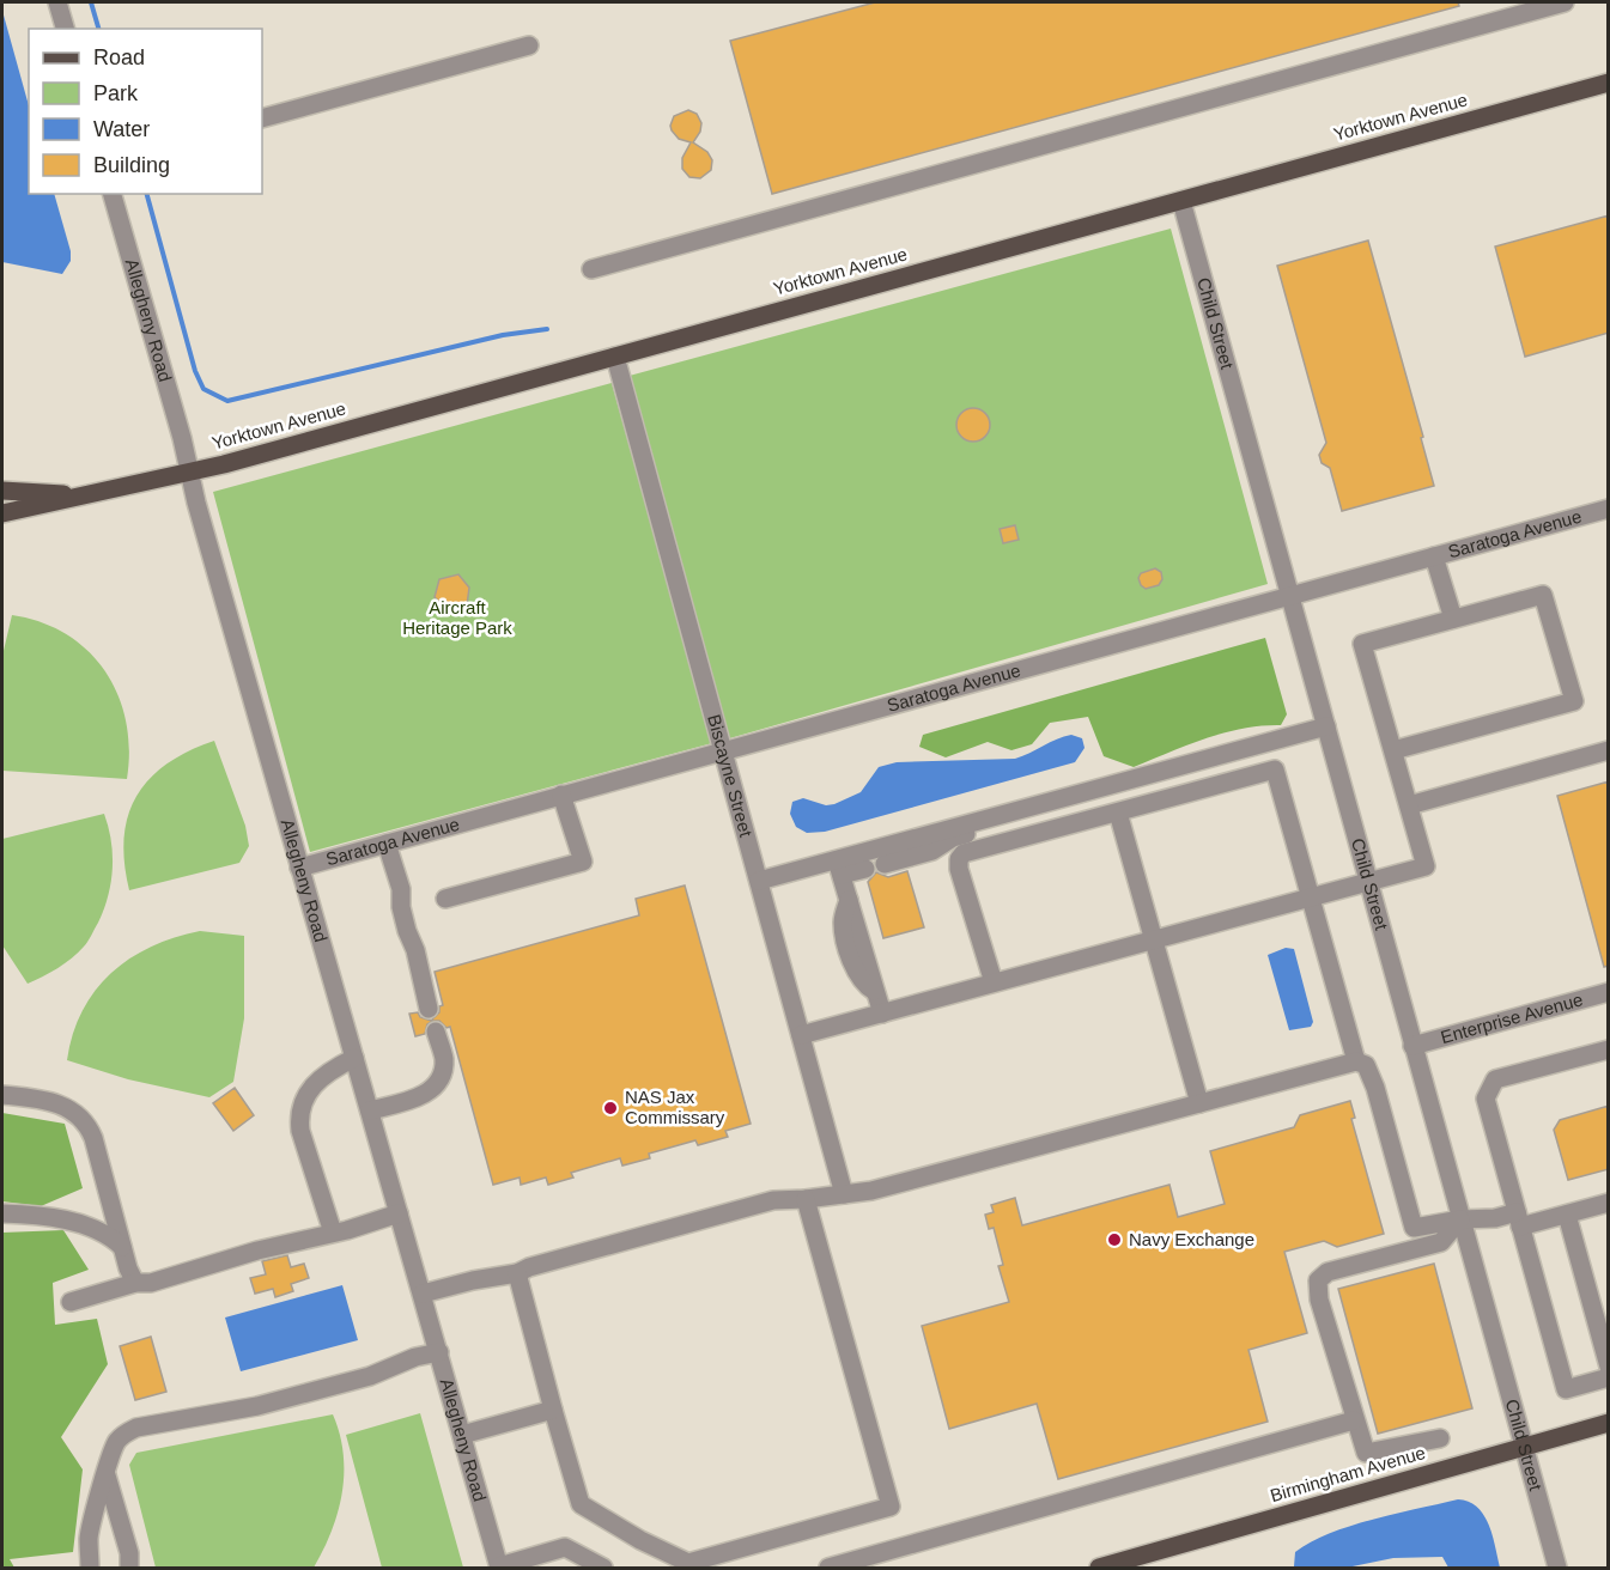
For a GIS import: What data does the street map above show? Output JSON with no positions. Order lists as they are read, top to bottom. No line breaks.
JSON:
{"streets":{"main road":["Yorktown Avenue","Birmingham Avenue"],"street":["Allegheny Road","Child Street","Saratoga Avenue","Biscayne Street","Enterprise Avenue"]},"crossings":[["Yorktown Avenue","Allegheny Road"],["Yorktown Avenue","Child Street"],["Yorktown Avenue","Biscayne Street"],["Allegheny Road","Saratoga Avenue"],["Child Street","Saratoga Avenue"],["Child Street","Enterprise Avenue"],["Child Street","Birmingham Avenue"],["Saratoga Avenue","Biscayne Street"]],"parks":["Aircraft Heritage Park"],"places":["NAS Jax Commissary","Navy Exchange"],"legend":["Road","Park","Water","Building"]}
